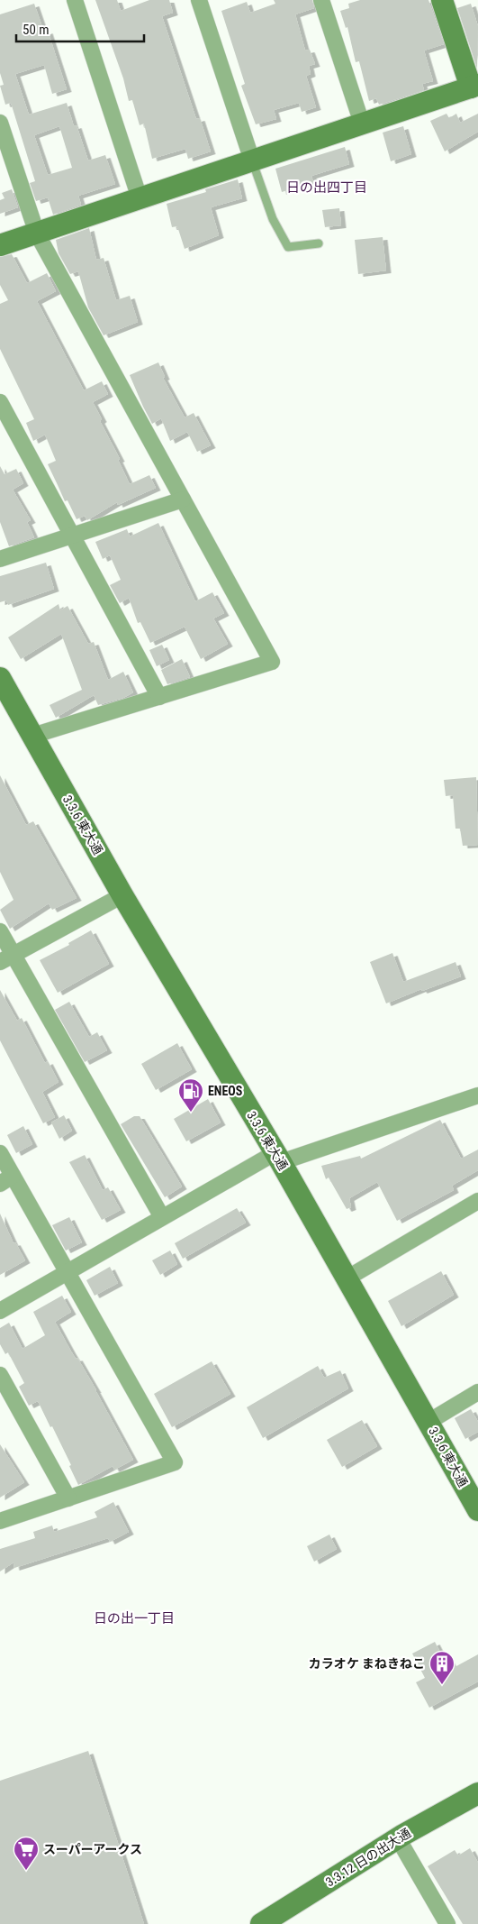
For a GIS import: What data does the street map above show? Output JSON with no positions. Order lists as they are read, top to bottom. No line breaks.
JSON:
{"streets":{"street":["3.3.6 東大通","3.3.12 日の出大通"]},"districts":["日の出四丁目","日の出一丁目"],"places":{"fuel station":["ENEOS"],"building":["カラオケ まねきねこ"],"supermarket":["スーパーアークス"]},"scale_bar":"50 m"}
